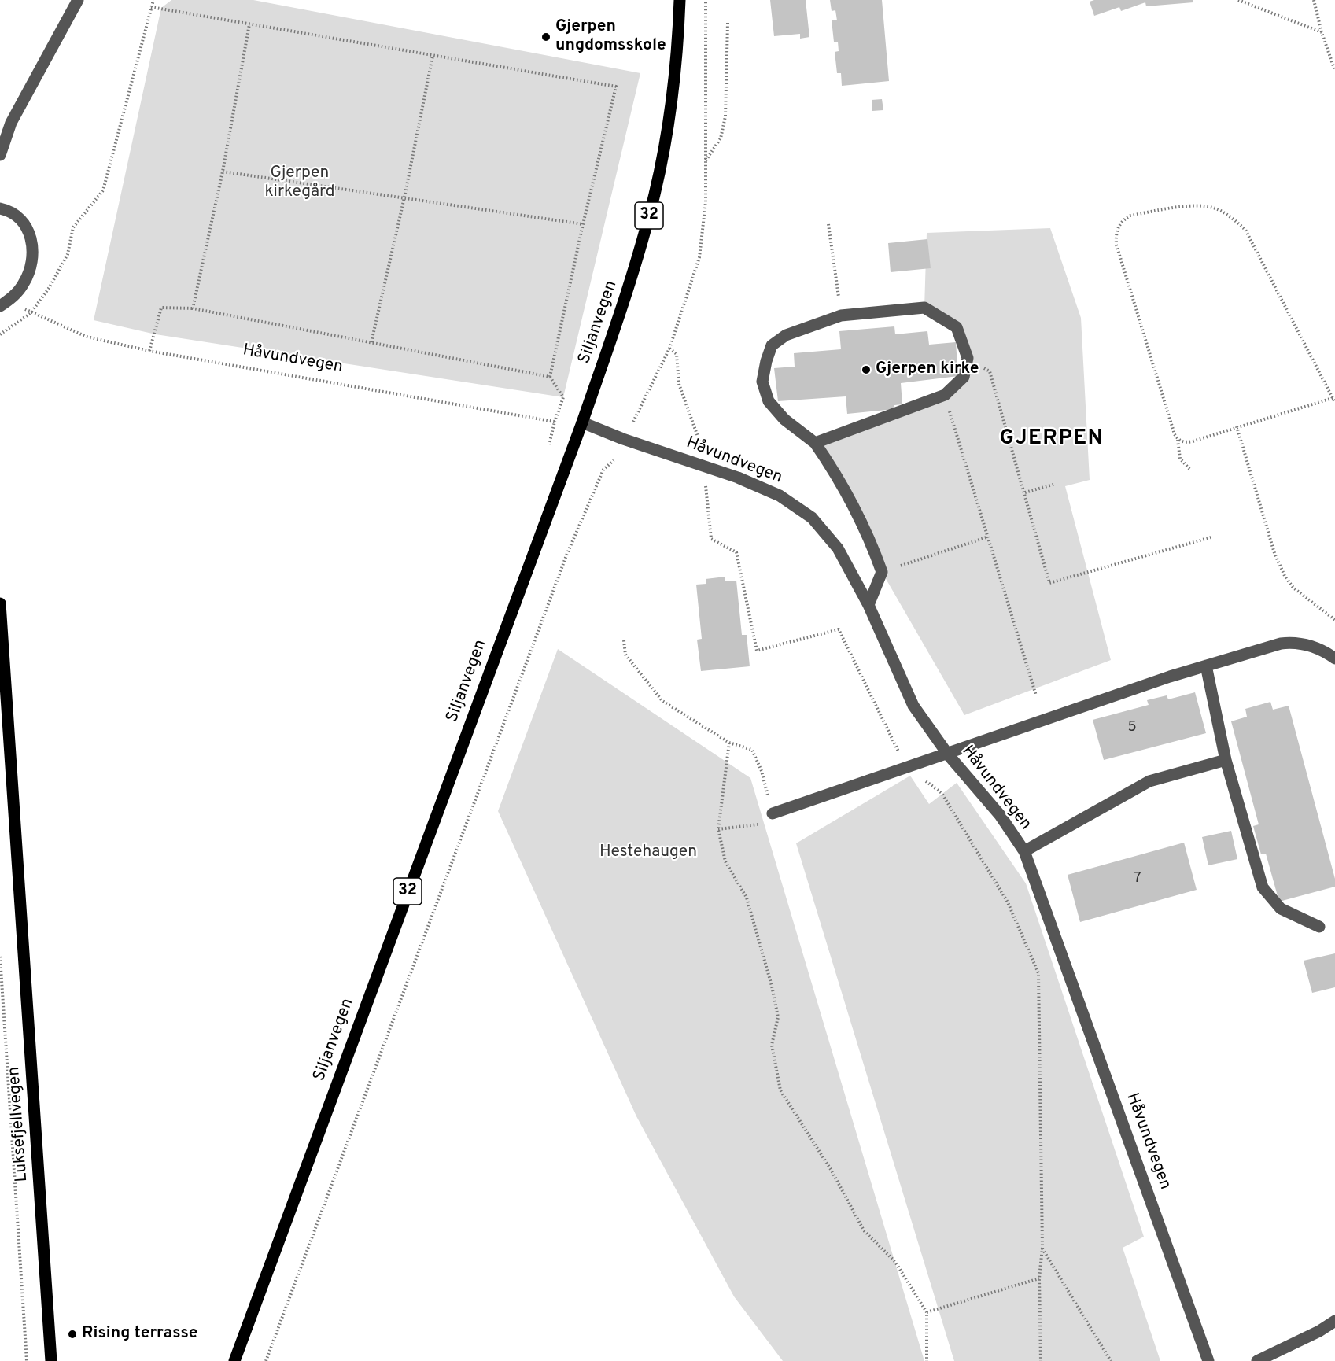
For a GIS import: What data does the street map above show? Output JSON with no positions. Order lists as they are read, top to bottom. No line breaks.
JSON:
{"streets":{"main road":["32","Siljanvegen","Luksefjellvegen"],"street":["Håvundvegen"]},"crossings":[["Siljanvegen","Håvundvegen"]],"districts":["GJERPEN"],"parks":["Gjerpen kirkegård","Hestehaugen"],"places":["Gjerpen ungdomsskole","Gjerpen kirke","Rising terrasse"],"house_numbers":["5","7"]}
